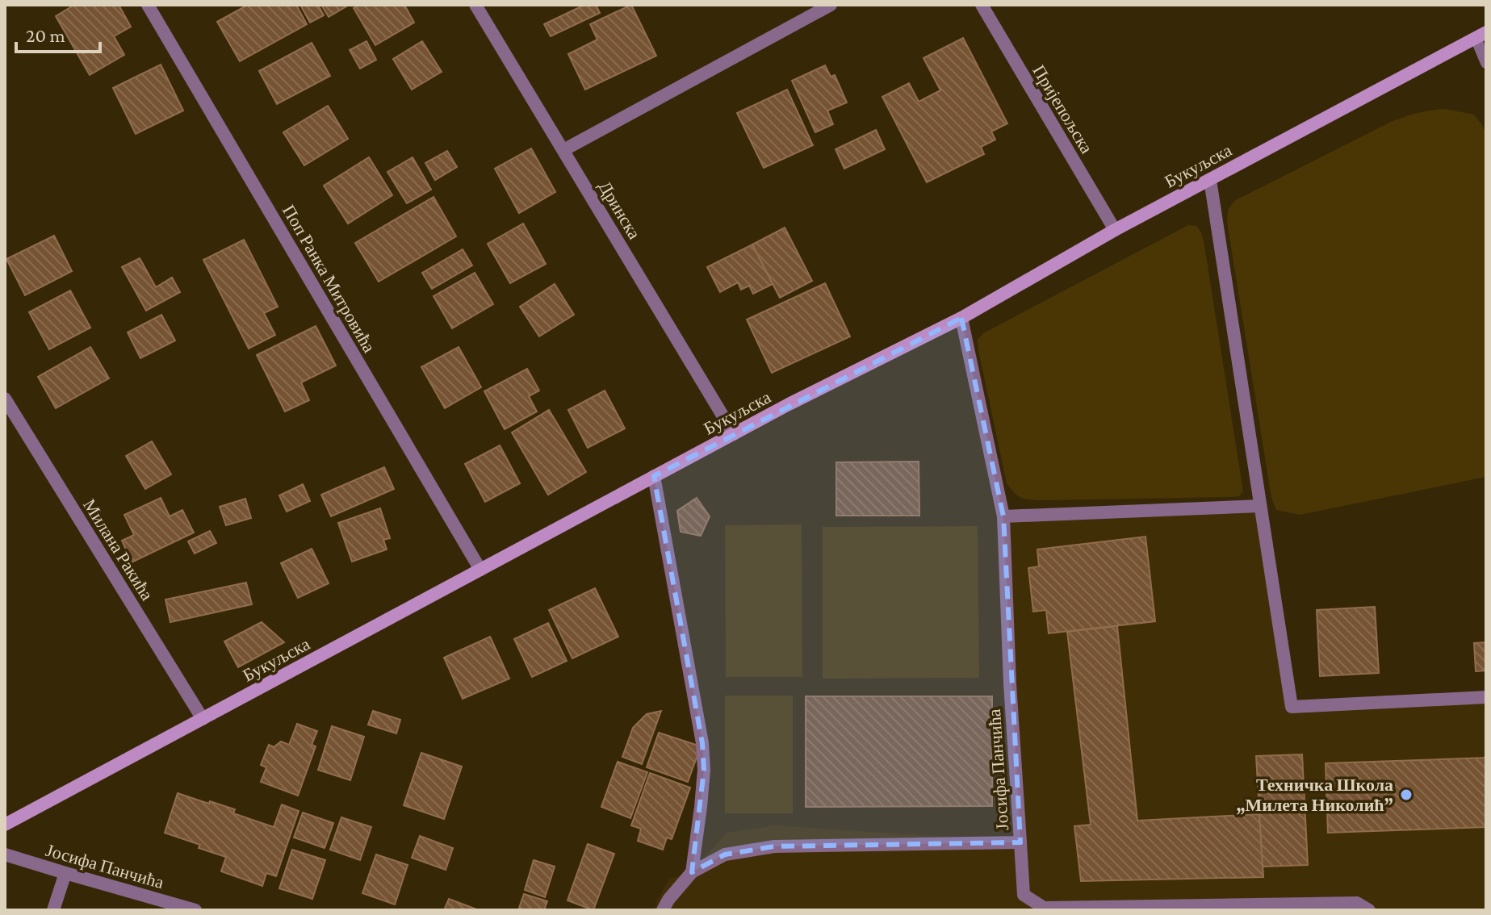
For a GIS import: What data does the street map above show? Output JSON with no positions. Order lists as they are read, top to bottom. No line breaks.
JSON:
{"streets":{"main road":["Букуљска"],"street":["Пријепољска","Дринска","Поп Ранка Митровића","Милана Ракића","Јосифа Панчића"]},"crossings":[["Пријепољска","Букуљска"],["Букуљска","Дринска"],["Букуљска","Поп Ранка Митровића"],["Букуљска","Милана Ракића"],["Букуљска","Јосифа Панчића"]],"places":["Техничка Школа „Милета Николић”"],"scale_bar":"20 m"}
